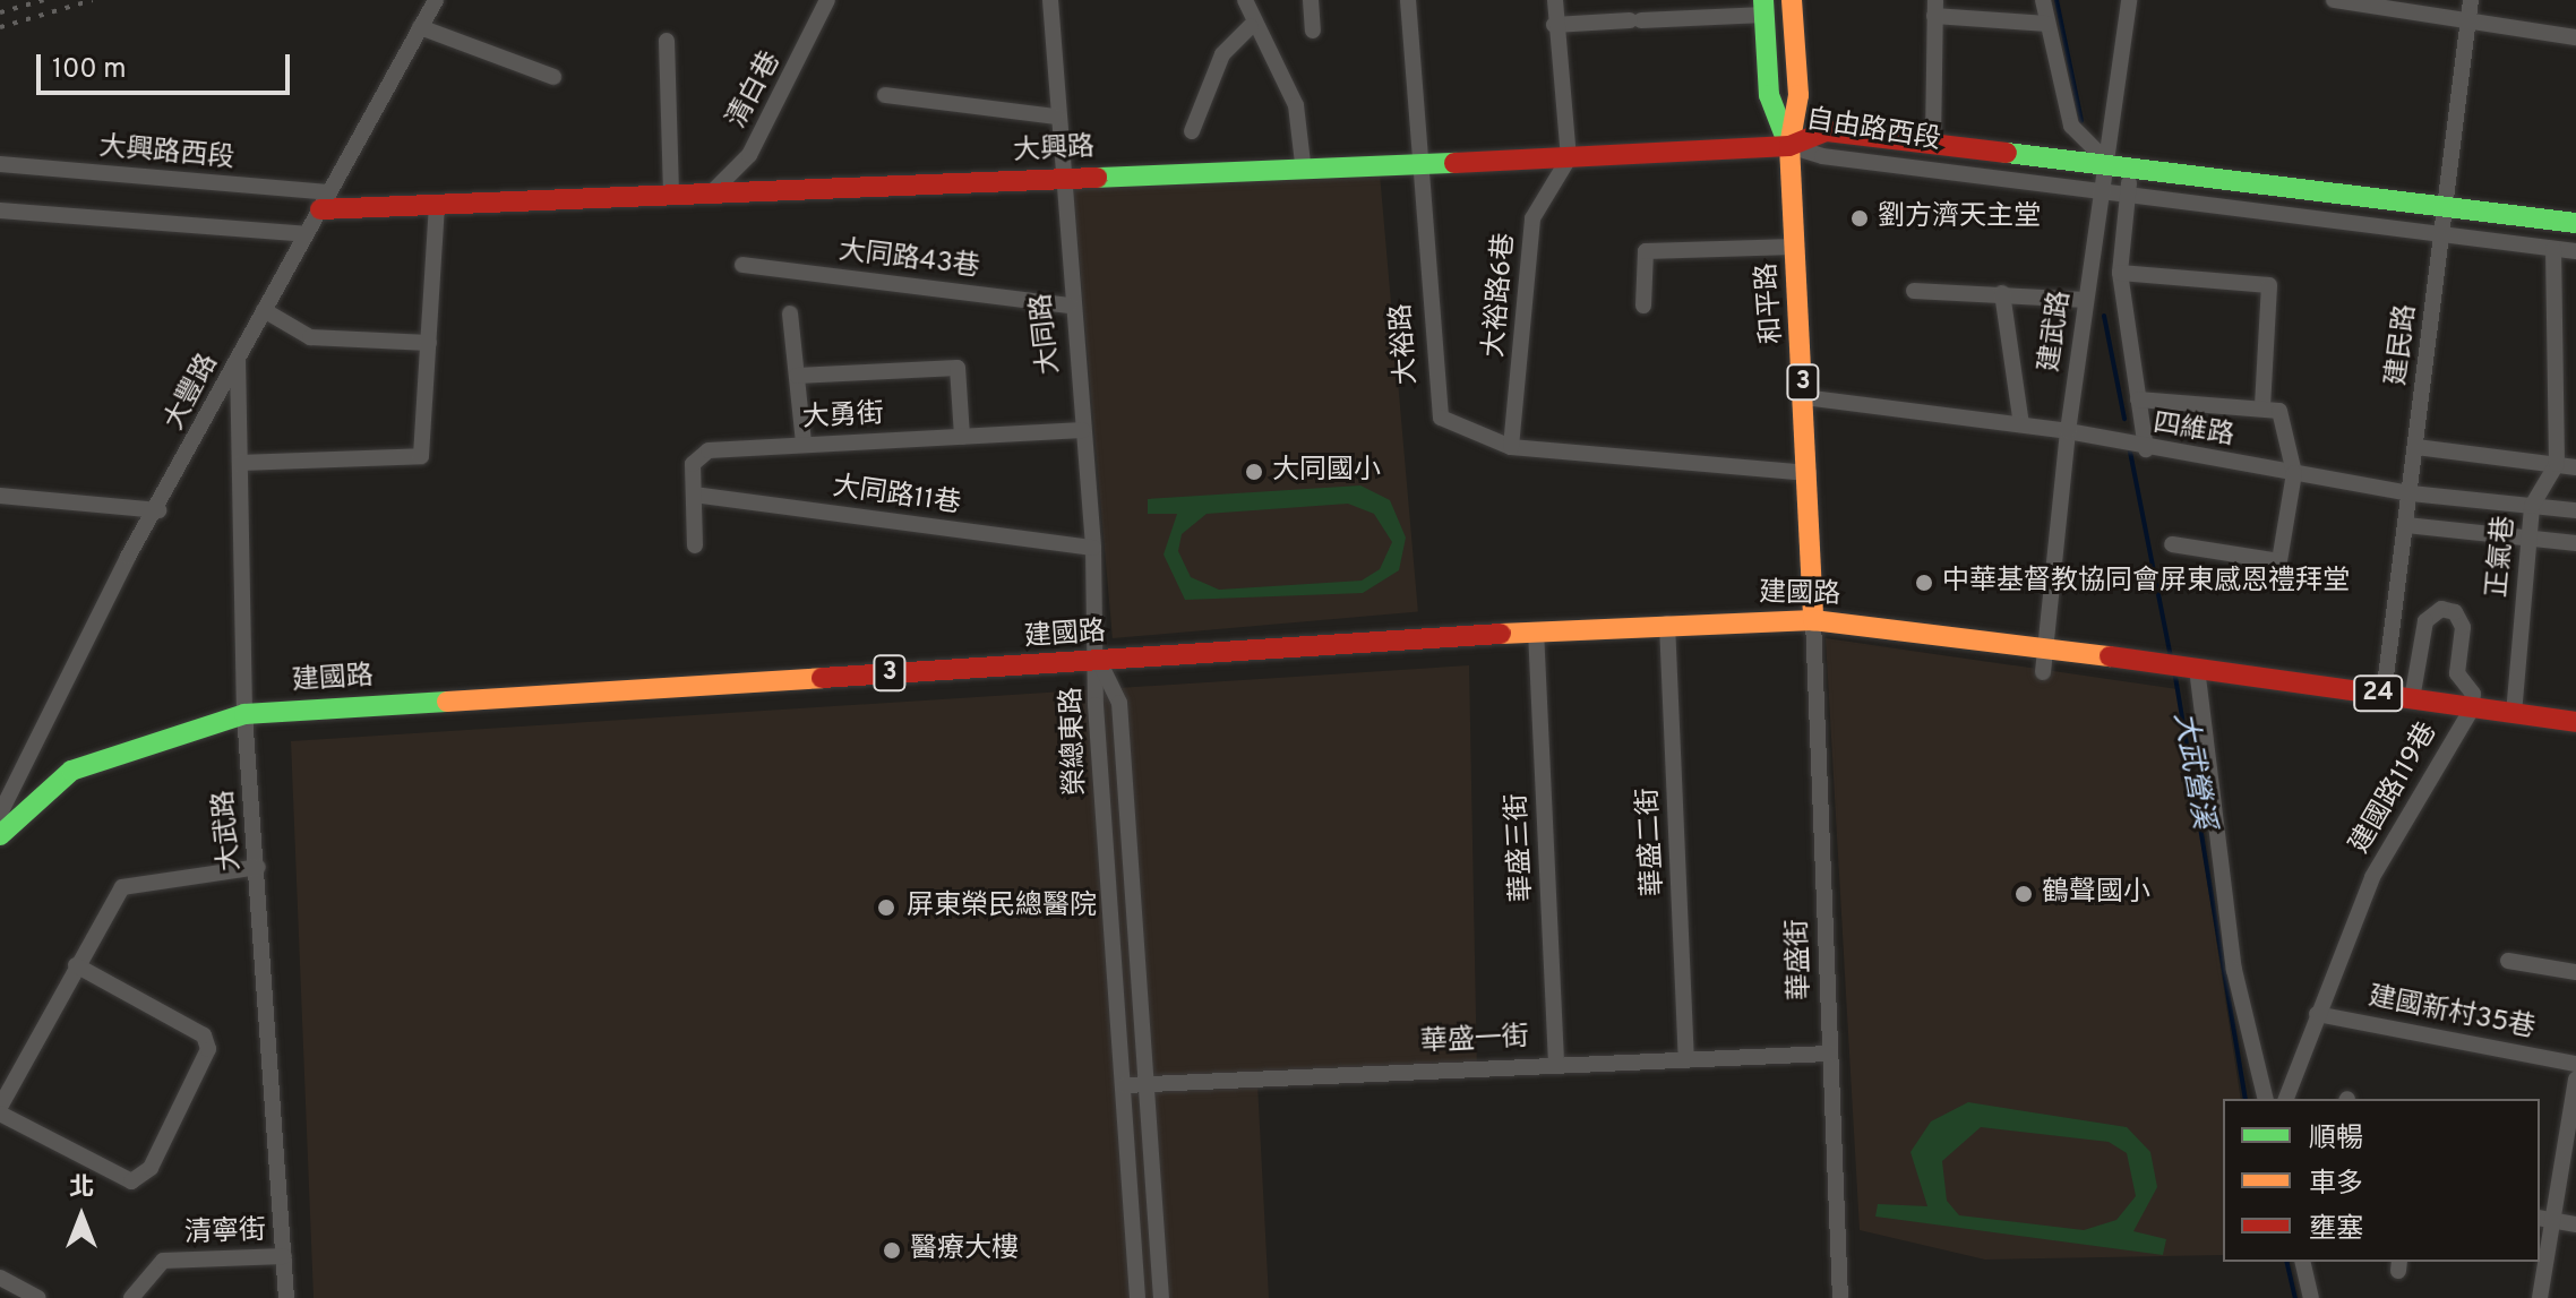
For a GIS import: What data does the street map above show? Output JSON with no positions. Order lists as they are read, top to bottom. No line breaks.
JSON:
{"streets":{"main road":["自由路西段","大興路","和平路","3","建國路","24"],"street":["清白巷","大興路西段","大同路43巷","大裕路6巷","建武路","大同路","大裕路","建民路","大豐路","大勇街","四維路","大同路11巷","正氣巷","榮總東路","建國路119巷","大武路","華盛二街","華盛三街","華盛街","建國新村35巷","華盛一街","清寧街"]},"crossings":[["清白巷","大興路"],["自由路西段","大興路"],["自由路西段","和平路"],["自由路西段","建武路"],["自由路西段","建民路"],["大興路","大興路西段"],["大興路","大裕路6巷"],["大興路","和平路"],["大興路","大同路"],["大興路","大裕路"],["大興路","大豐路"],["大興路西段","大豐路"],["大同路43巷","大同路"],["大裕路6巷","大裕路"],["和平路","大裕路"],["和平路","四維路"],["和平路","建國路"],["和平路","華盛街"],["建武路","四維路"],["建武路","建國路"],["大同路","大勇街"],["大同路","大同路11巷"],["大同路","建國路"],["大同路","榮總東路"],["建民路","四維路"],["建民路","建國路"],["大豐路","大武路"],["大勇街","大同路11巷"],["四維路","正氣巷"],["正氣巷","建國路"],["建國路","榮總東路"],["建國路","建國路119巷"],["建國路","大武路"],["建國路","華盛二街"],["建國路","華盛三街"],["建國路","華盛街"],["榮總東路","華盛一街"],["建國路119巷","建國新村35巷"],["大武路","清寧街"],["華盛二街","華盛一街"],["華盛三街","華盛一街"],["華盛街","華盛一街"]],"water":["大武營溪"],"places":["劉方濟天主堂","大同國小","中華基督教協同會屏東感恩禮拜堂","鶴聲國小","屏東榮民總醫院","醫療大樓"],"legend":["順暢","車多","壅塞"],"scale_bar":"100 m","north":"top"}
